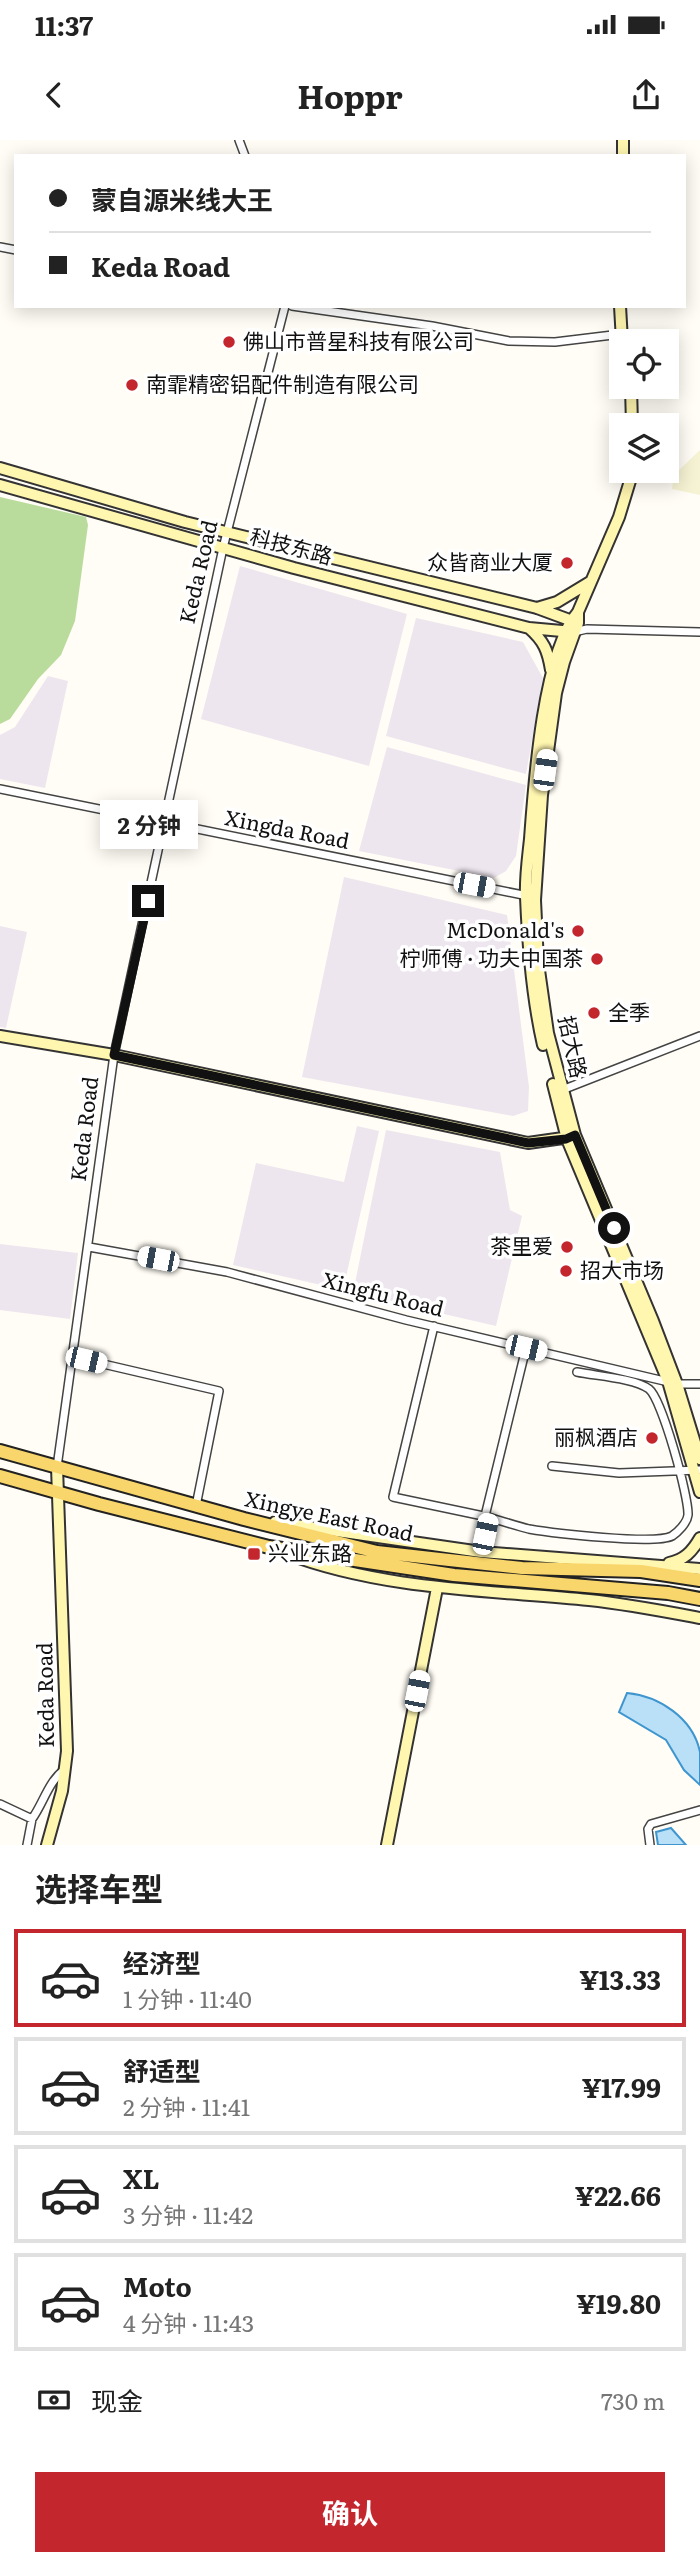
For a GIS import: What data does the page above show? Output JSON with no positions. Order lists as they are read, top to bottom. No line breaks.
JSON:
{"streets":{"main road":["科技东路","Keda Road","招大路","Xingye East Road"],"street":["Xingda Road","Xingfu Road"]},"crossings":[["科技东路","Keda Road"],["科技东路","招大路"],["Keda Road","Xingda Road"],["Keda Road","Xingfu Road"],["Keda Road","Xingye East Road"],["Xingda Road","招大路"]],"places":{"other":["佛山市普星科技有限公司","南霏精密铝配件制造有限公司","众皆商业大厦","McDonald's","柠师傅 · 功夫中国茶","全季","茶里爱","招大市场","丽枫酒店"],"transit":["兴业东路"]},"page":{"status":"11:37","header":"Hoppr","banner":["蒙自源米线大王","Keda Road"],"bubble":"2 分钟","heading":"选择车型","list":[{"name":"经济型","note":"1 分钟 · 11:40","value":"¥13.33"},{"name":"舒适型","note":"2 分钟 · 11:41","value":"¥17.99"},{"name":"XL","note":"3 分钟 · 11:42","value":"¥22.66"},{"name":"Moto","note":"4 分钟 · 11:43","value":"¥19.80"}],"pay":["现金","730 m"],"buttons":"确认"}}
